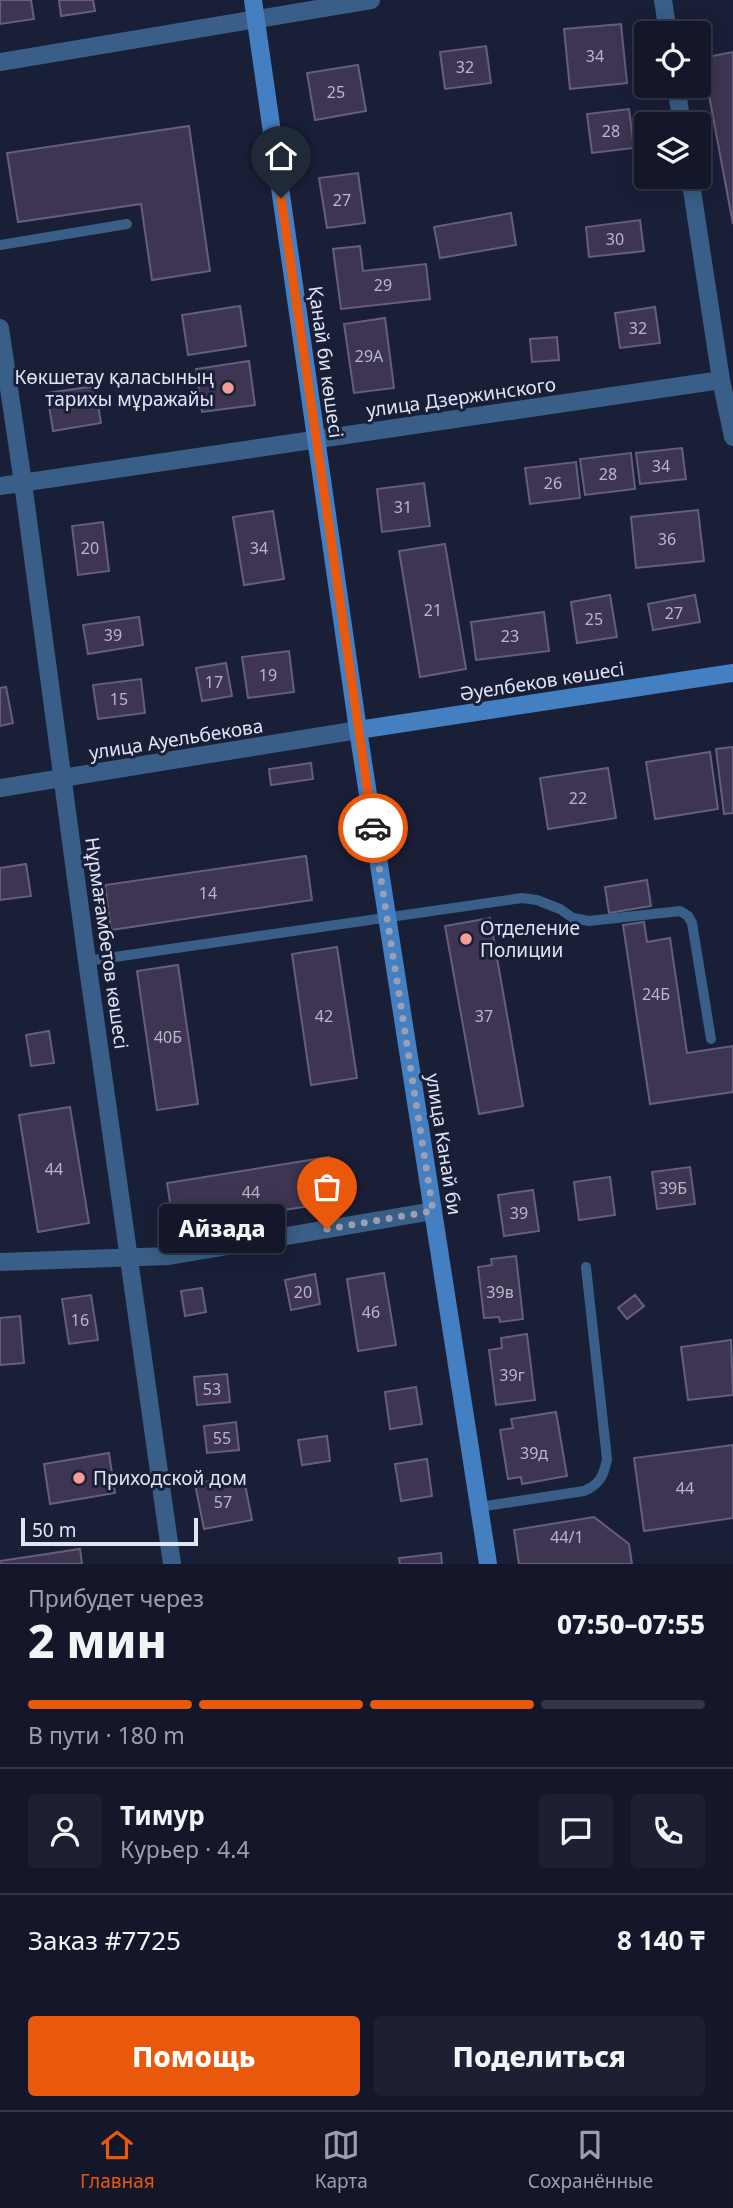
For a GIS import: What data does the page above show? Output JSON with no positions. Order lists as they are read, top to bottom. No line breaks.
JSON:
{"streets":{"street":["Қанай би көшесі","улица Дзержинского","Әуелбеков көшесі","улица Ауельбекова","Нұрмағамбетов көшесі","улица Канай би"]},"crossings":[["Қанай би көшесі","улица Дзержинского"],["Қанай би көшесі","Әуелбеков көшесі"],["Қанай би көшесі","улица Ауельбекова"],["Қанай би көшесі","улица Канай би"],["улица Дзержинского","Нұрмағамбетов көшесі"],["Әуелбеков көшесі","улица Ауельбекова"],["Әуелбеков көшесі","улица Канай би"],["улица Ауельбекова","Нұрмағамбетов көшесі"],["улица Ауельбекова","улица Канай би"]],"places":["Көкшетау қаласының тарихы мұражайы","Отделение Полиции","Айзада","Приходской дом"],"house_numbers":["34","32","25","28","27","30","29","32","29А","34","28","26","31","36","20","34","21","27","25","39","23","19","17","15","22","14","24Б","42","37","40Б","44","39Б","44","39","20","39в","46","16","39г","53","55","39д","44","57","44/1"],"scale_bar":"50 m","page":{"bubble":"Айзада","scale":"50 m","heading":["2 мин","Прибудет через","07:50–07:55"],"panel":["Тимур","Курьер · 4.4","Заказ #7725","8 140 ₸"],"bar":"В пути · 180 m","buttons":["Помощь","Поделиться"],"tabs":["Главная","Карта","Сохранённые"]}}
